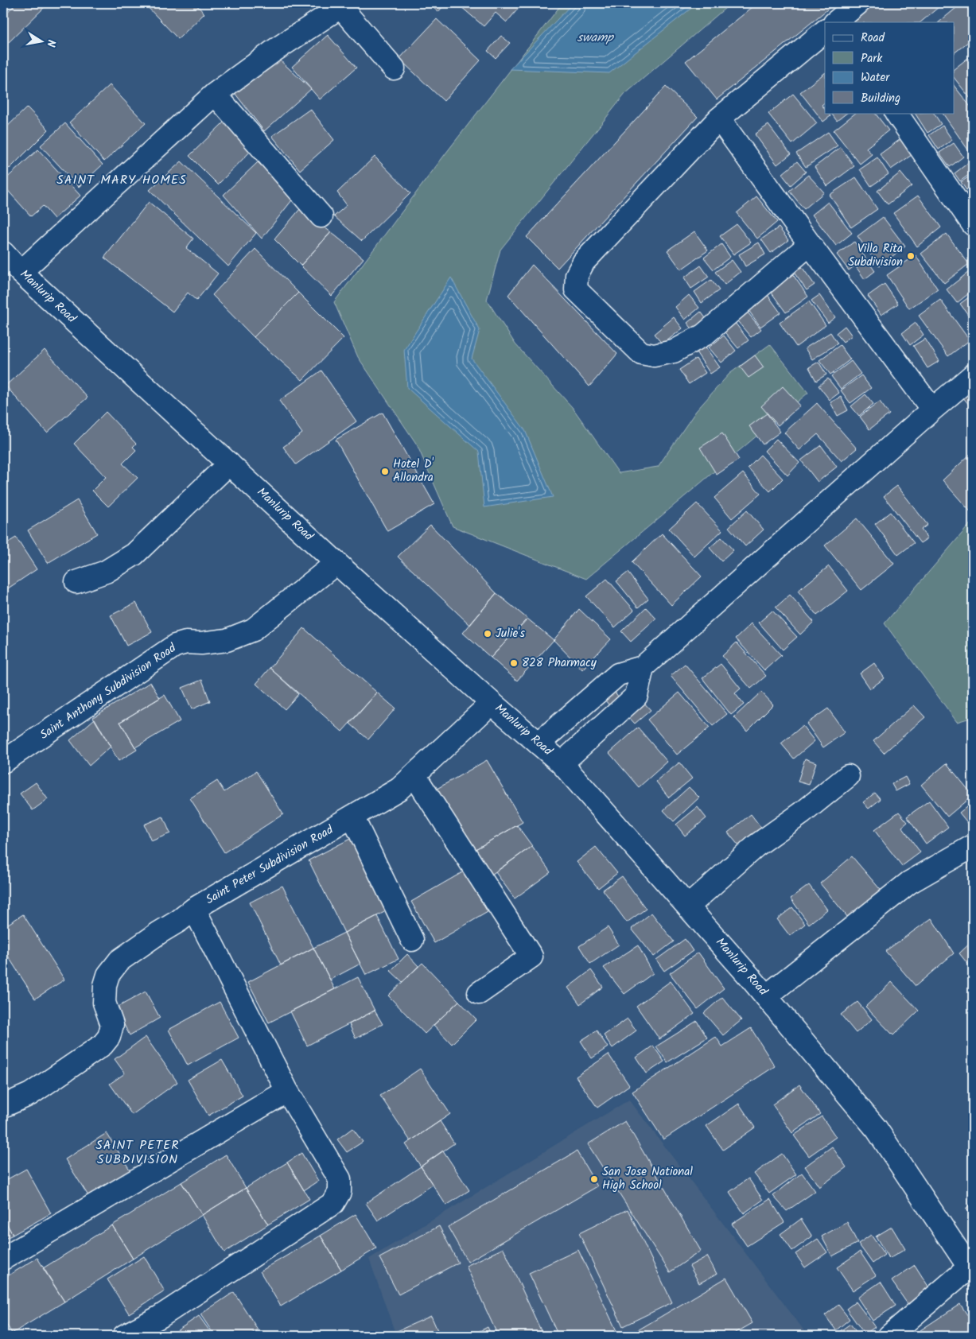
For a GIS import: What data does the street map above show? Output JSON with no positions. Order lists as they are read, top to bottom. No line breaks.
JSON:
{"streets":{"street":["Manlurip Road","Saint Anthony Subdivision Road","Saint Peter Subdivision Road"]},"crossings":[["Manlurip Road","Saint Anthony Subdivision Road"],["Manlurip Road","Saint Peter Subdivision Road"]],"districts":["SAINT MARY HOMES","SAINT PETER SUBDIVISION"],"water":["swamp"],"places":["Villa Rita Subdivision","Hotel D' Allondra","Julie's","828 Pharmacy","San Jose National High School"],"legend":["Road","Park","Water","Building"],"north":"right"}
